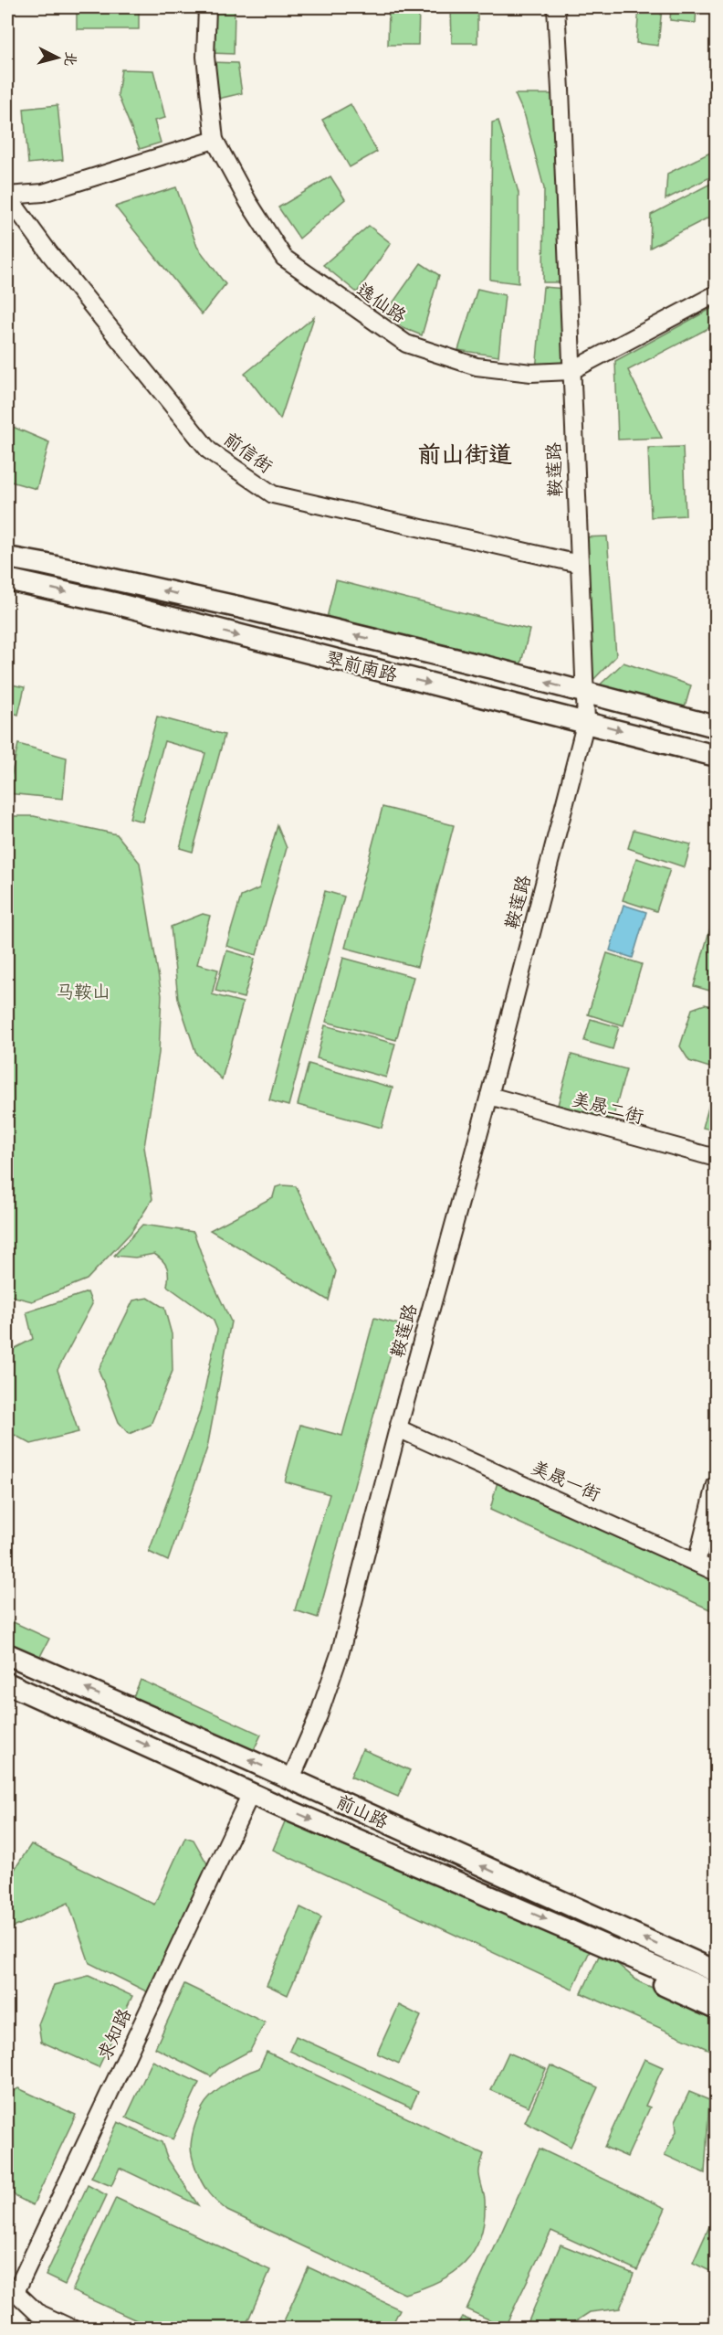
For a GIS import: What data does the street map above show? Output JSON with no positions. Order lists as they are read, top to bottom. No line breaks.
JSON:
{"streets":{"main road":["翠前南路","前山路"],"street":["逸仙路","前信街","鞍莲路","美晟二街","美晟一街","求知路"]},"crossings":[["逸仙路","鞍莲路"],["前信街","鞍莲路"],["鞍莲路","翠前南路"],["鞍莲路","美晟二街"],["鞍莲路","美晟一街"],["鞍莲路","前山路"],["前山路","求知路"]],"districts":["前山街道"],"parks":["马鞍山"],"north":"right"}
